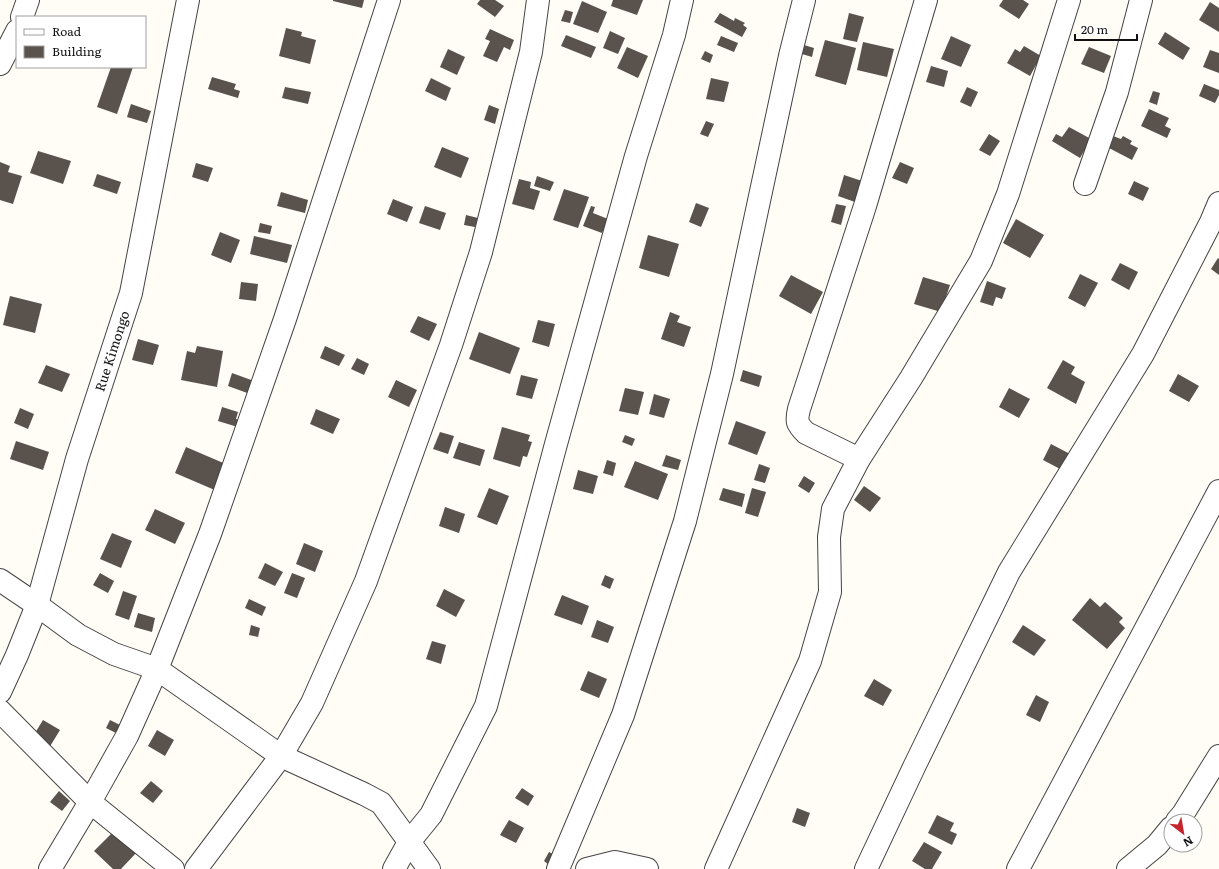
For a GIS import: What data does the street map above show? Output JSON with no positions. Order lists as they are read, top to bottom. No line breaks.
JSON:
{"streets":{"street":["Rue Kimongo"]},"legend":["Road","Building"],"scale_bar":"20 m","north":"bottom right"}
